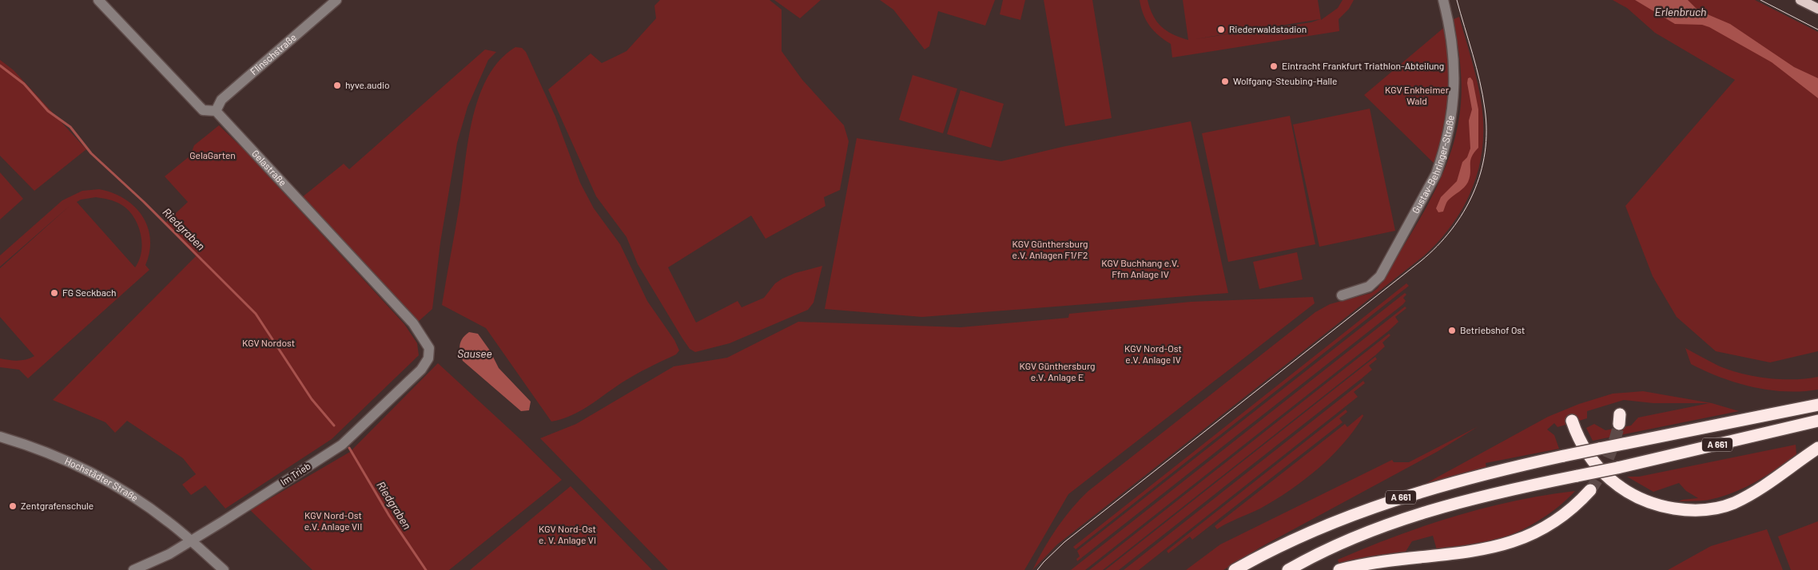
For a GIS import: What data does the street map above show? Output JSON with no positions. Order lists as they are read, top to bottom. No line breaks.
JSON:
{"streets":{"highway":["A 661"],"street":["Flinschstraße","Gustav-Behringer-Straße","Gelastraße","Im Trieb","Hochstädter Straße"]},"crossings":[["Flinschstraße","Gelastraße"],["Gelastraße","Im Trieb"],["Im Trieb","Hochstädter Straße"]],"water":["Erlenbruch","Riedgraben","Sausee"],"parks":["KGV Enkheimer Wald","GelaGarten","KGV Günthersburg e.V. Anlagen F1/F2","KGV Buchhang e.V. Ffm Anlage IV","KGV Nordost","KGV Nord-Ost e.V. Anlage IV","KGV Günthersburg e.V. Anlage E","KGV Nord-Ost e.V. Anlage VII","KGV Nord-Ost e. V. Anlage VI"],"places":["Riederwaldstadion","Eintracht Frankfurt Triathlon-Abteilung","Wolfgang-Steubing-Halle","hyve.audio","FG Seckbach","Betriebshof Ost","Zentgrafenschule"]}
